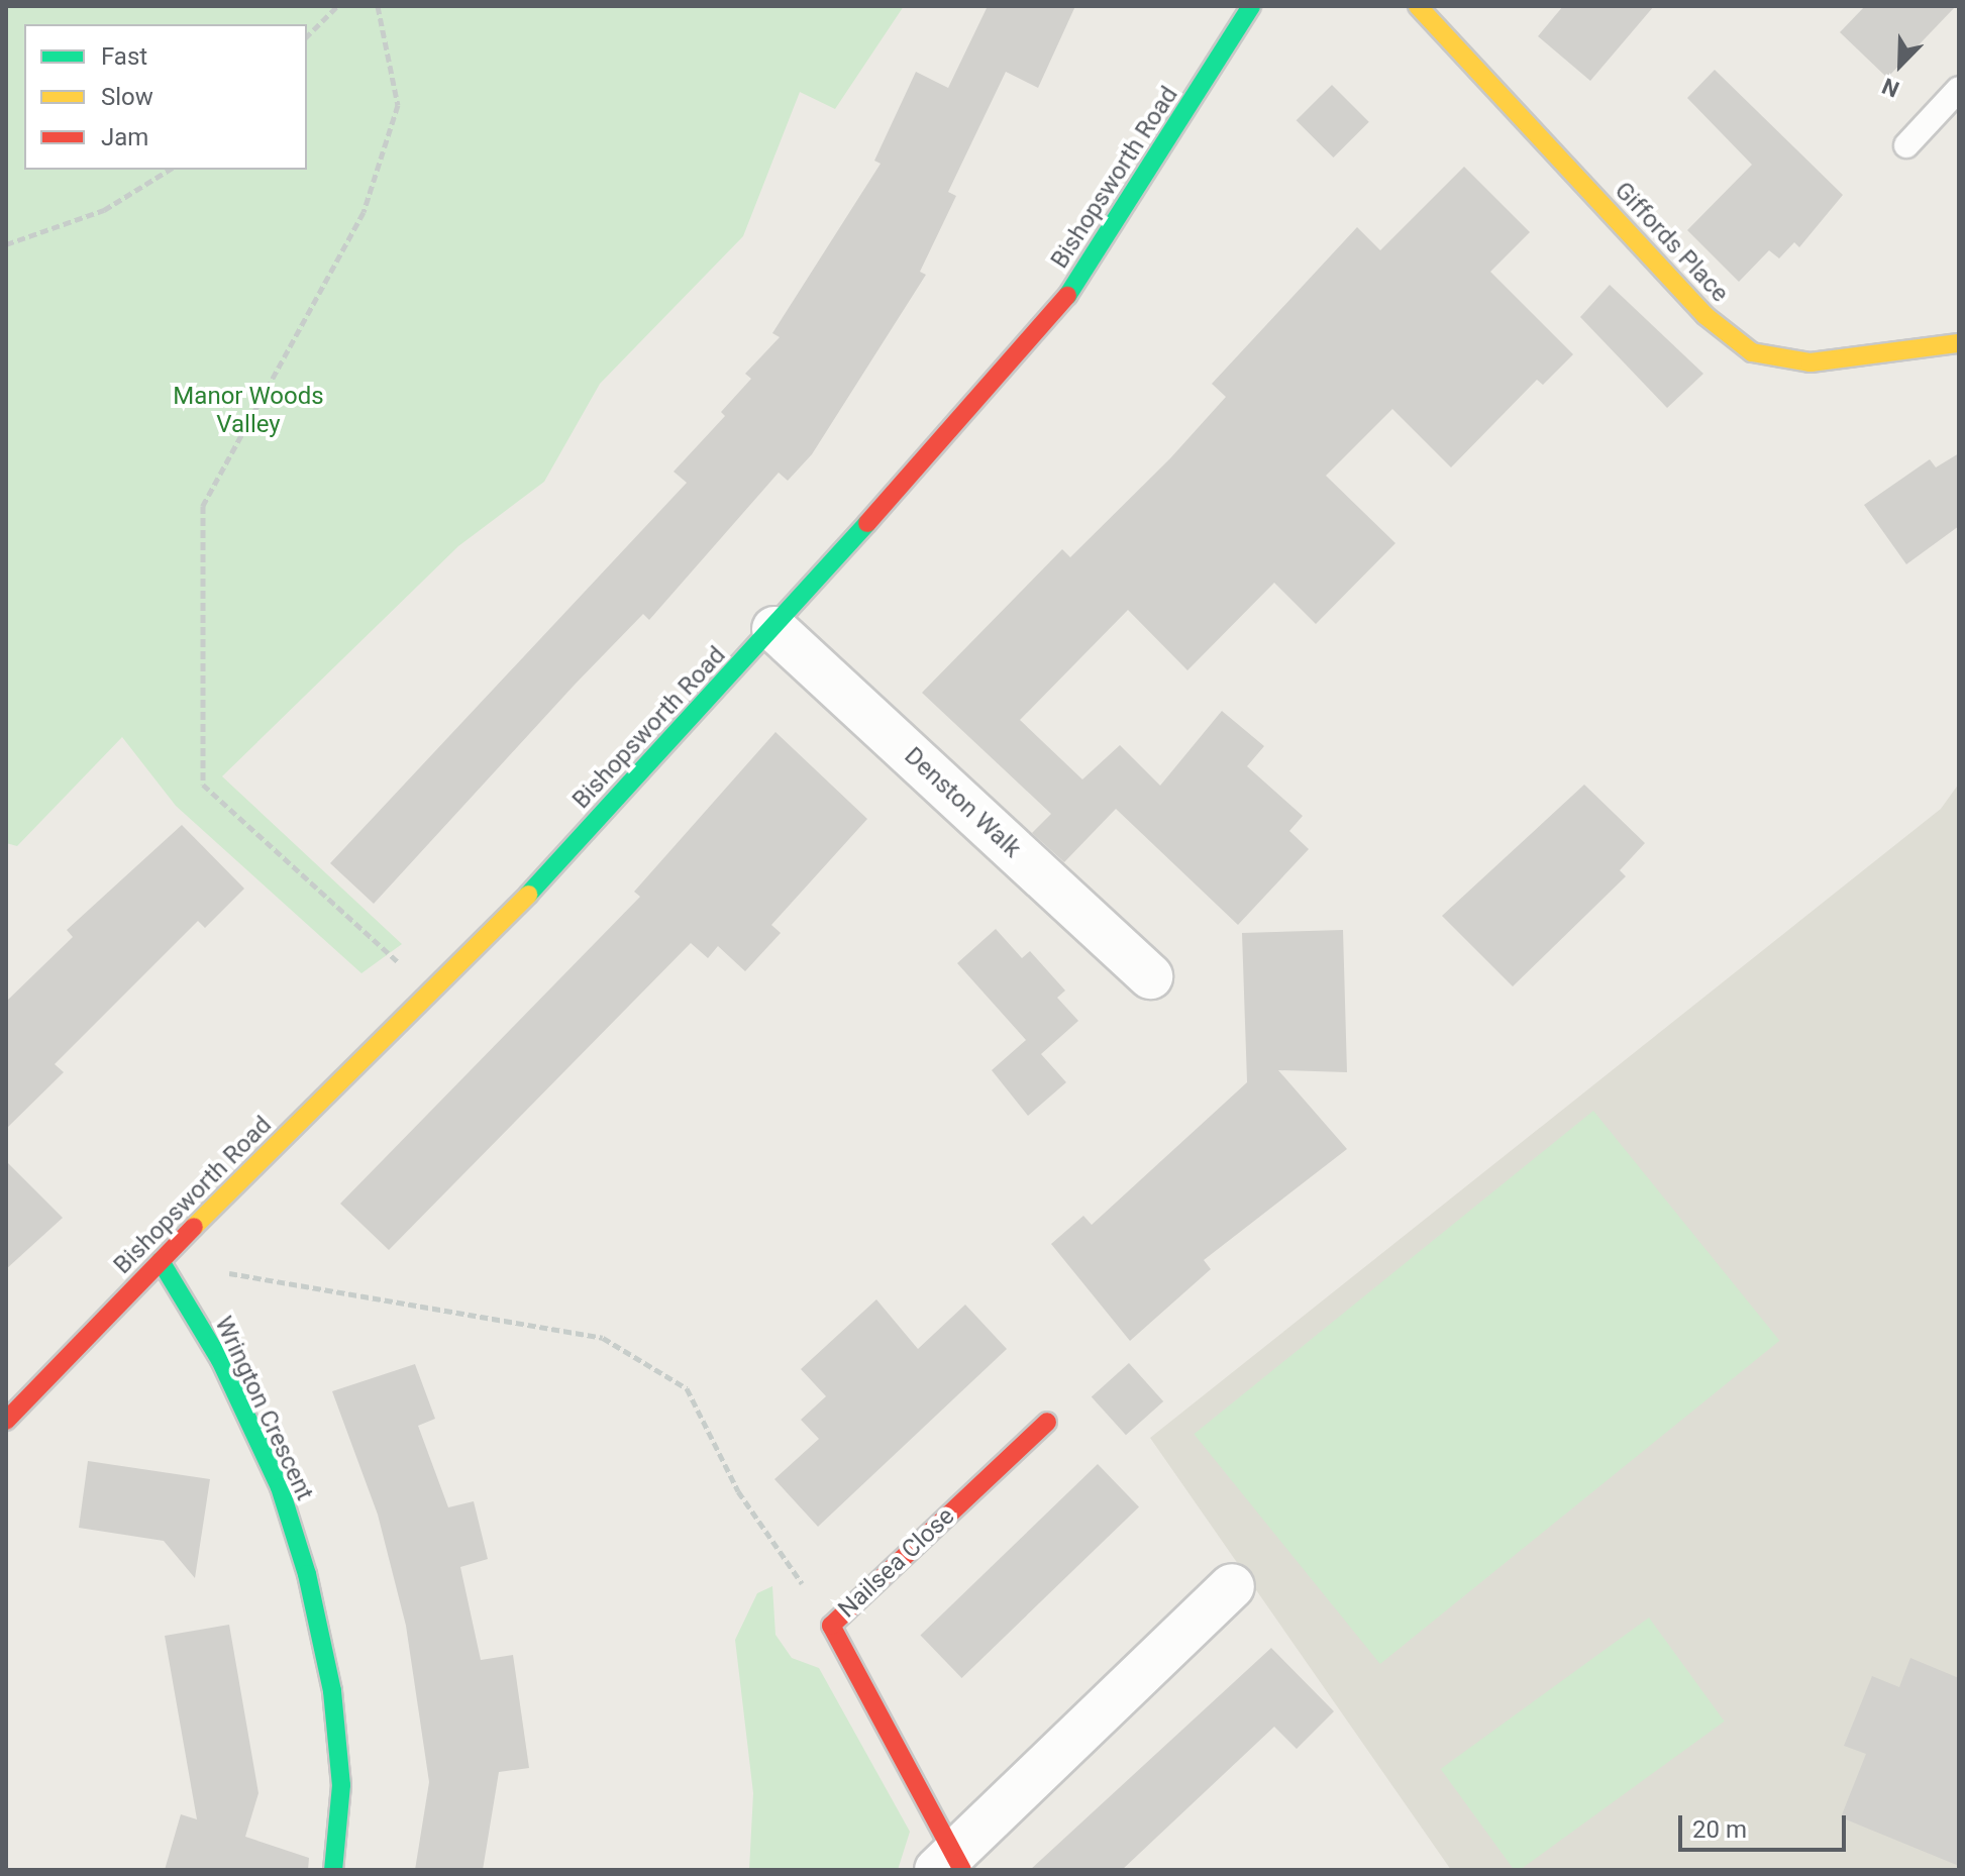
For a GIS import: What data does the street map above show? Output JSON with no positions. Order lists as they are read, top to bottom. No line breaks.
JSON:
{"streets":{"street":["Bishopsworth Road","Giffords Place","Denston Walk","Wrington Crescent","Nailsea Close"]},"crossings":[["Bishopsworth Road","Denston Walk"],["Bishopsworth Road","Wrington Crescent"]],"parks":["Manor Woods Valley"],"legend":["Fast","Slow","Jam"],"scale_bar":"20 m","north":"bottom left"}
